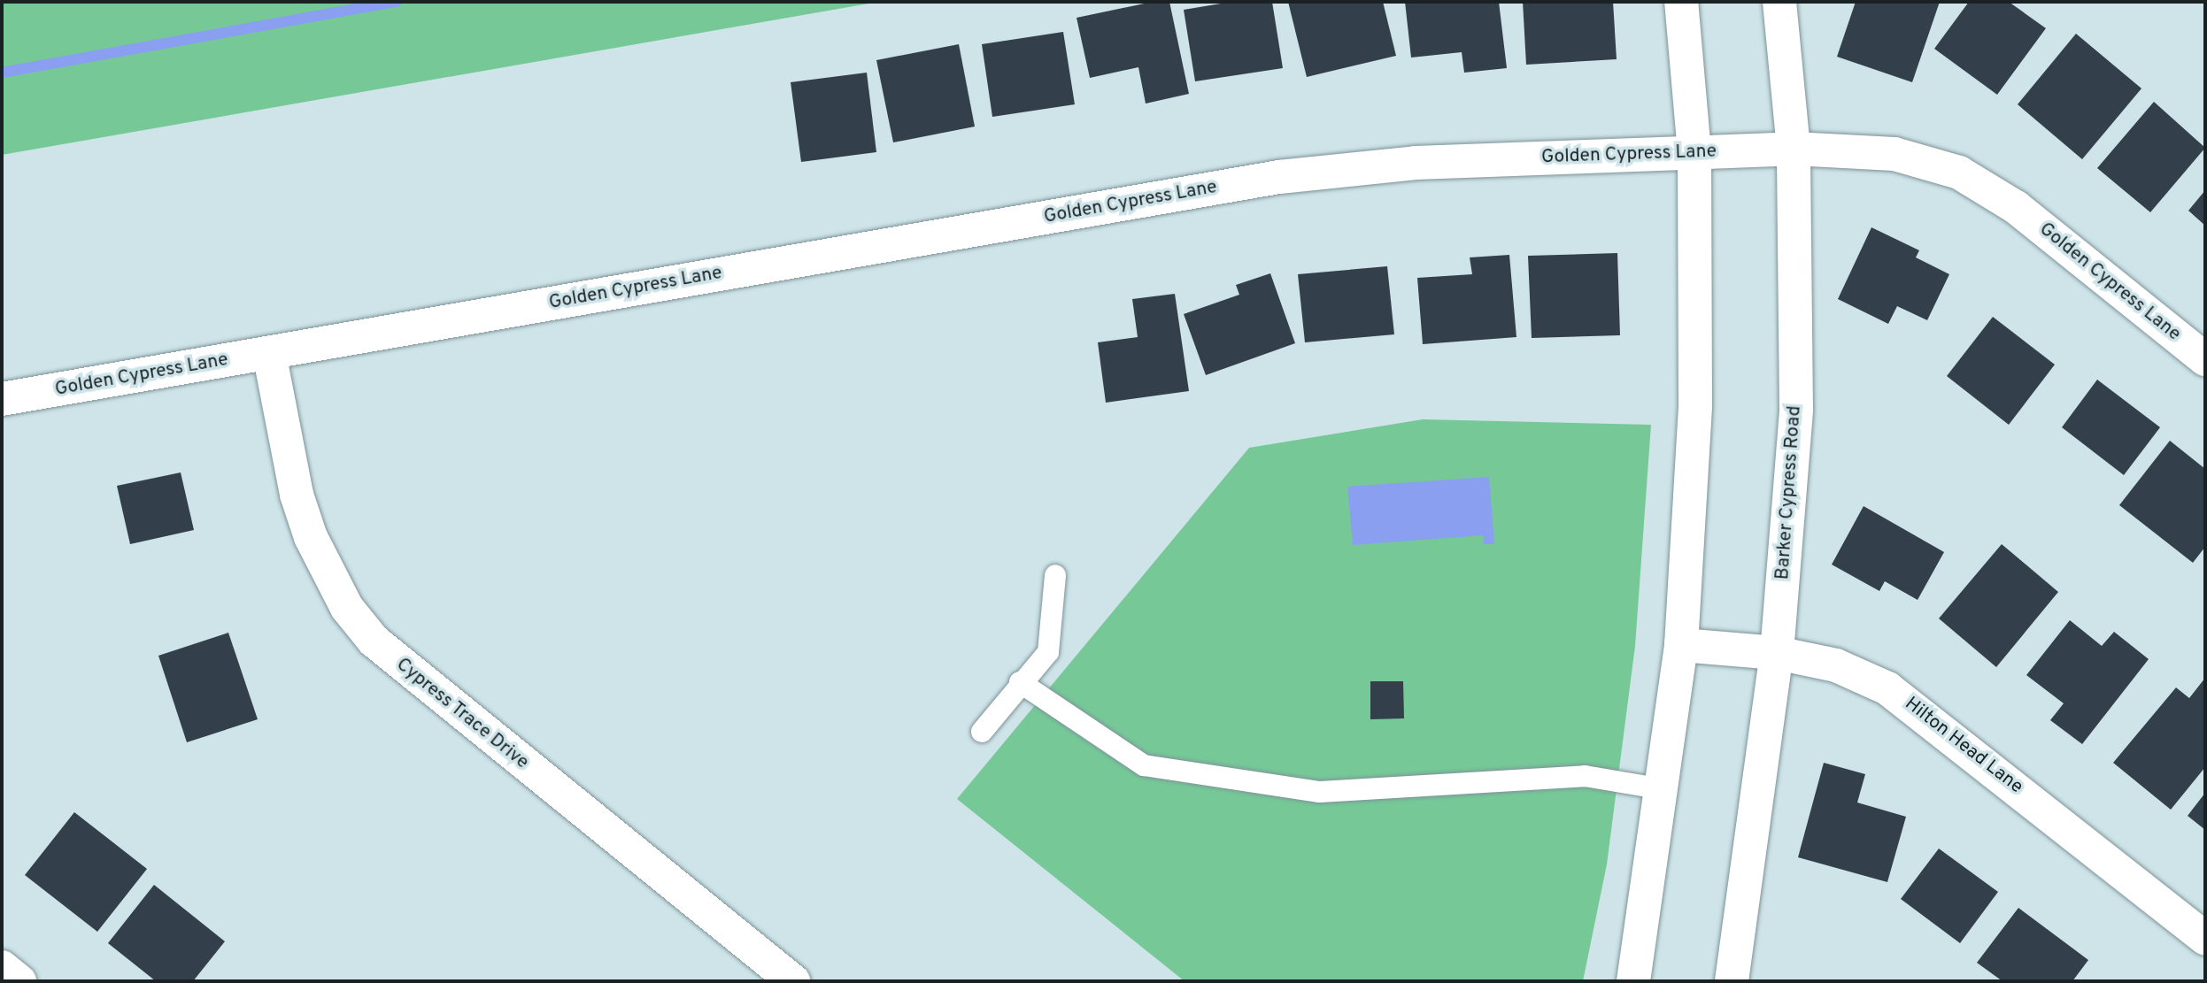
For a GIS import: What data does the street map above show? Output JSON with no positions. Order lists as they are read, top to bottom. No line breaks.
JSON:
{"streets":{"street":["Golden Cypress Lane","Barker Cypress Road","Cypress Trace Drive","Hilton Head Lane"]},"crossings":[["Golden Cypress Lane","Barker Cypress Road"],["Golden Cypress Lane","Cypress Trace Drive"],["Barker Cypress Road","Hilton Head Lane"]]}
